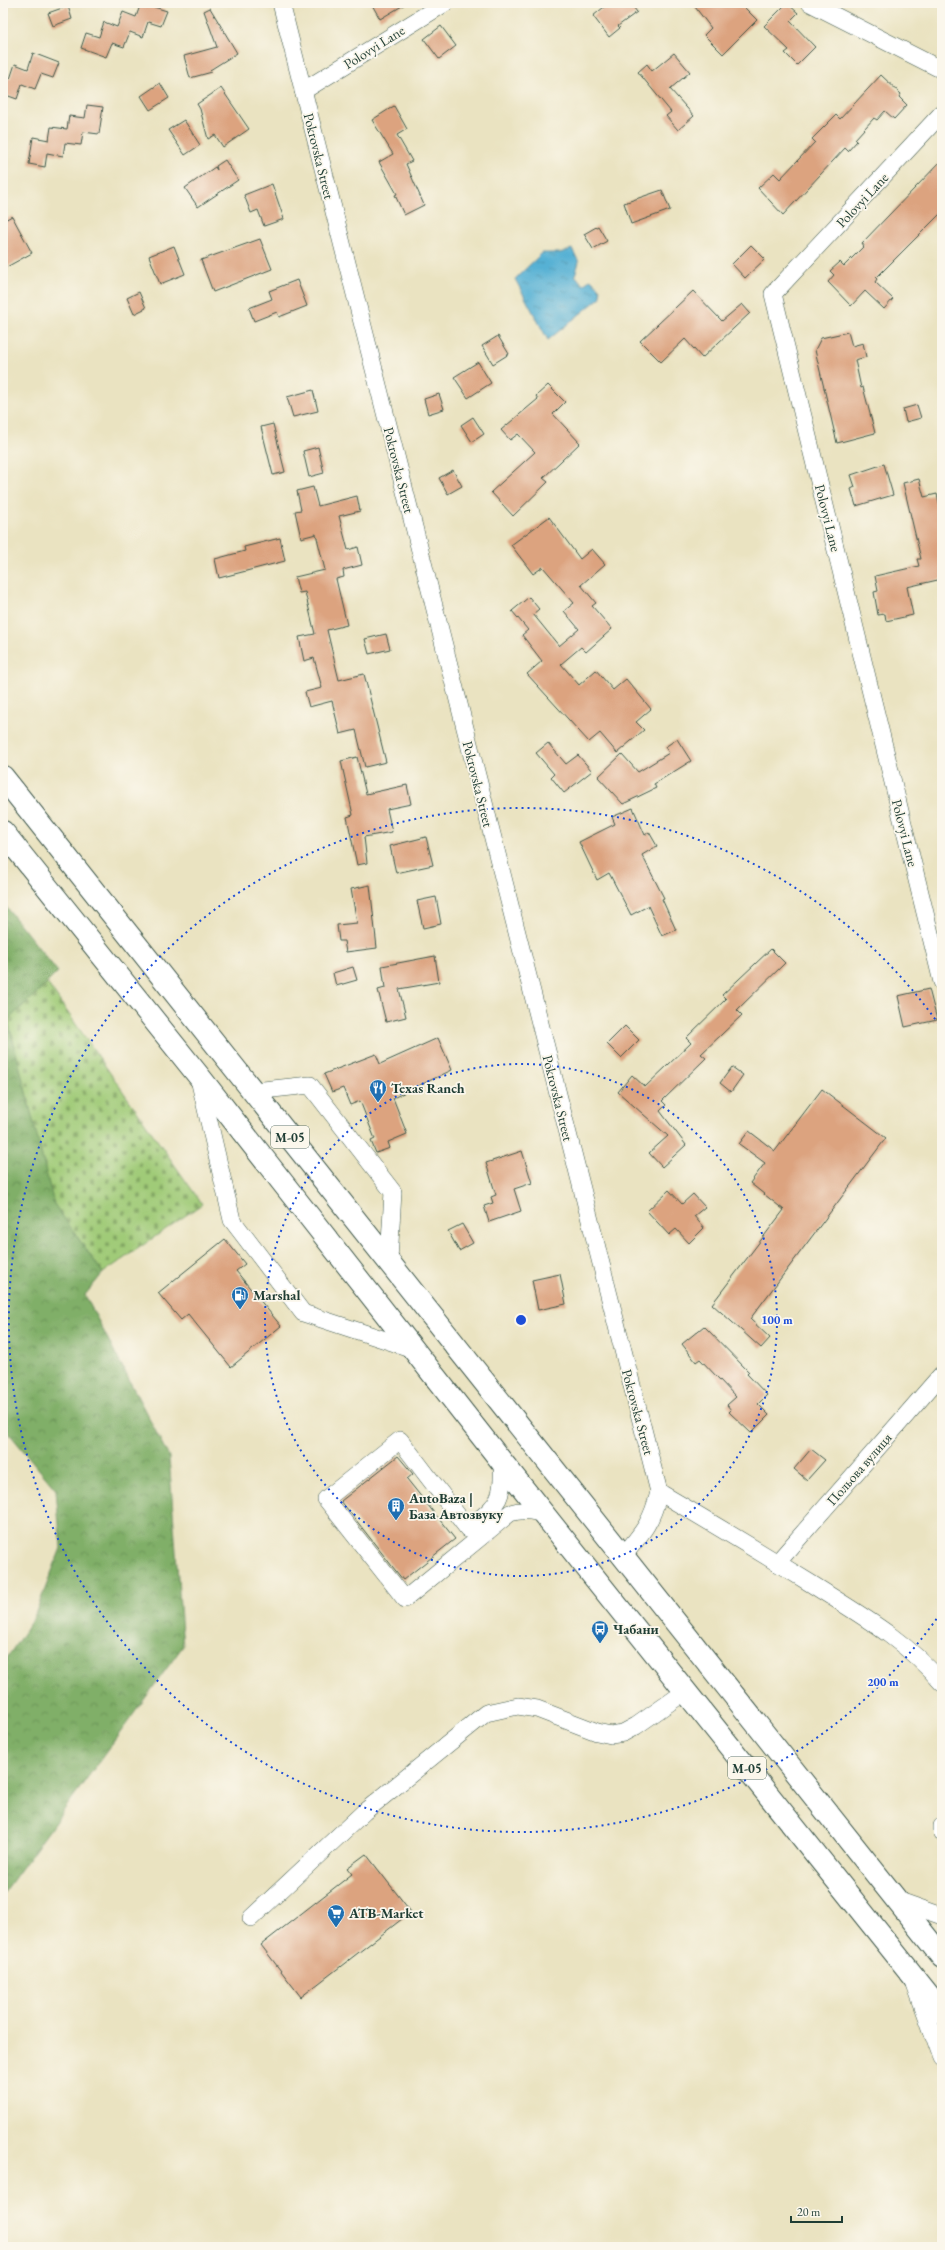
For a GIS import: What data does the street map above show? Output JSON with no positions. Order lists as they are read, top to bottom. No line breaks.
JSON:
{"streets":{"highway":["М-05"],"street":["Polovyi Lane","Pokrovska Street","Польова вулиця"]},"crossings":[["Polovyi Lane","Pokrovska Street"],["Pokrovska Street","М-05"]],"places":{"restaurant":["Texas Ranch"],"fuel station":["Marshal"],"building":["AutoBaza | База Автозвуку"],"bus stop":["Чабани"],"supermarket":["ATB-Market"]},"scale_bar":"20 m","rings":["100 m","200 m"]}
